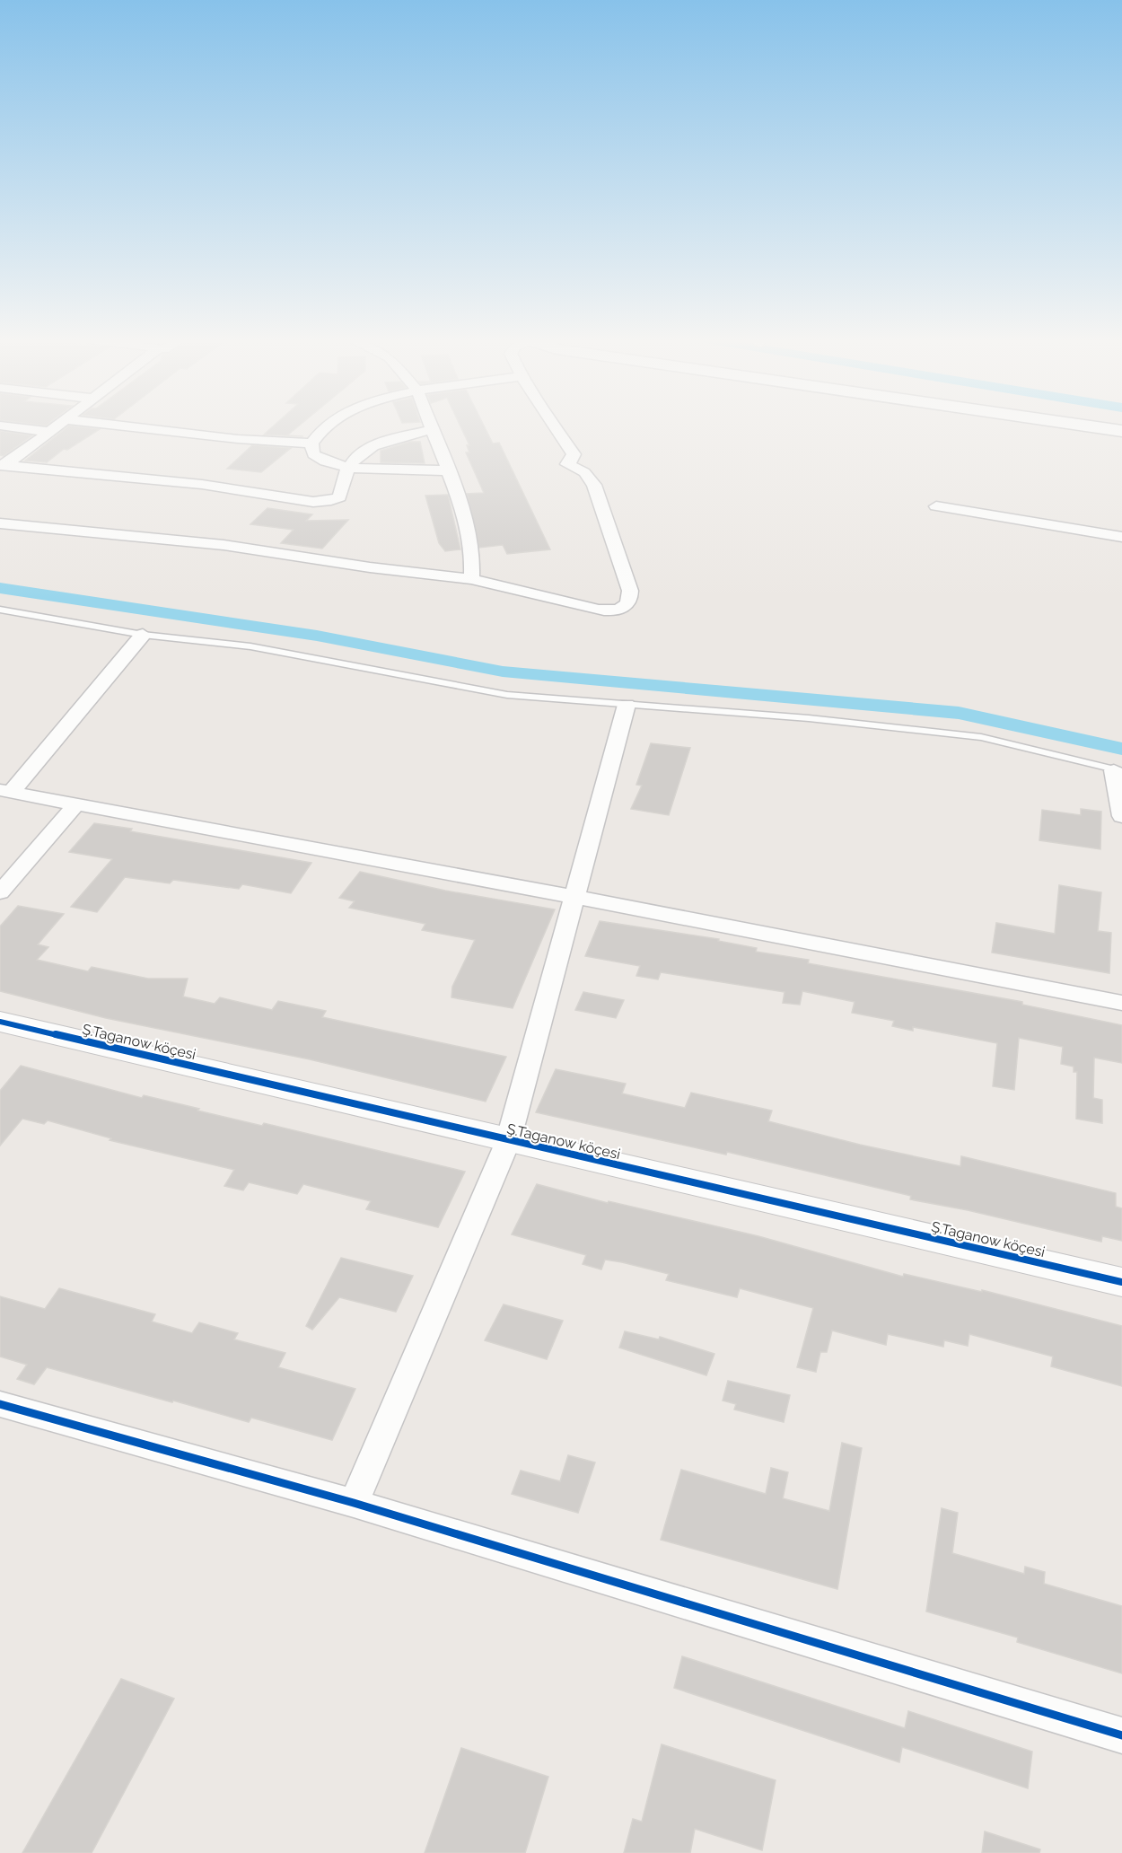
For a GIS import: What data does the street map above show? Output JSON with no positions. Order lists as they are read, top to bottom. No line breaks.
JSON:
{"streets":{"street":["Ş.Taganow köçesi"]}}
